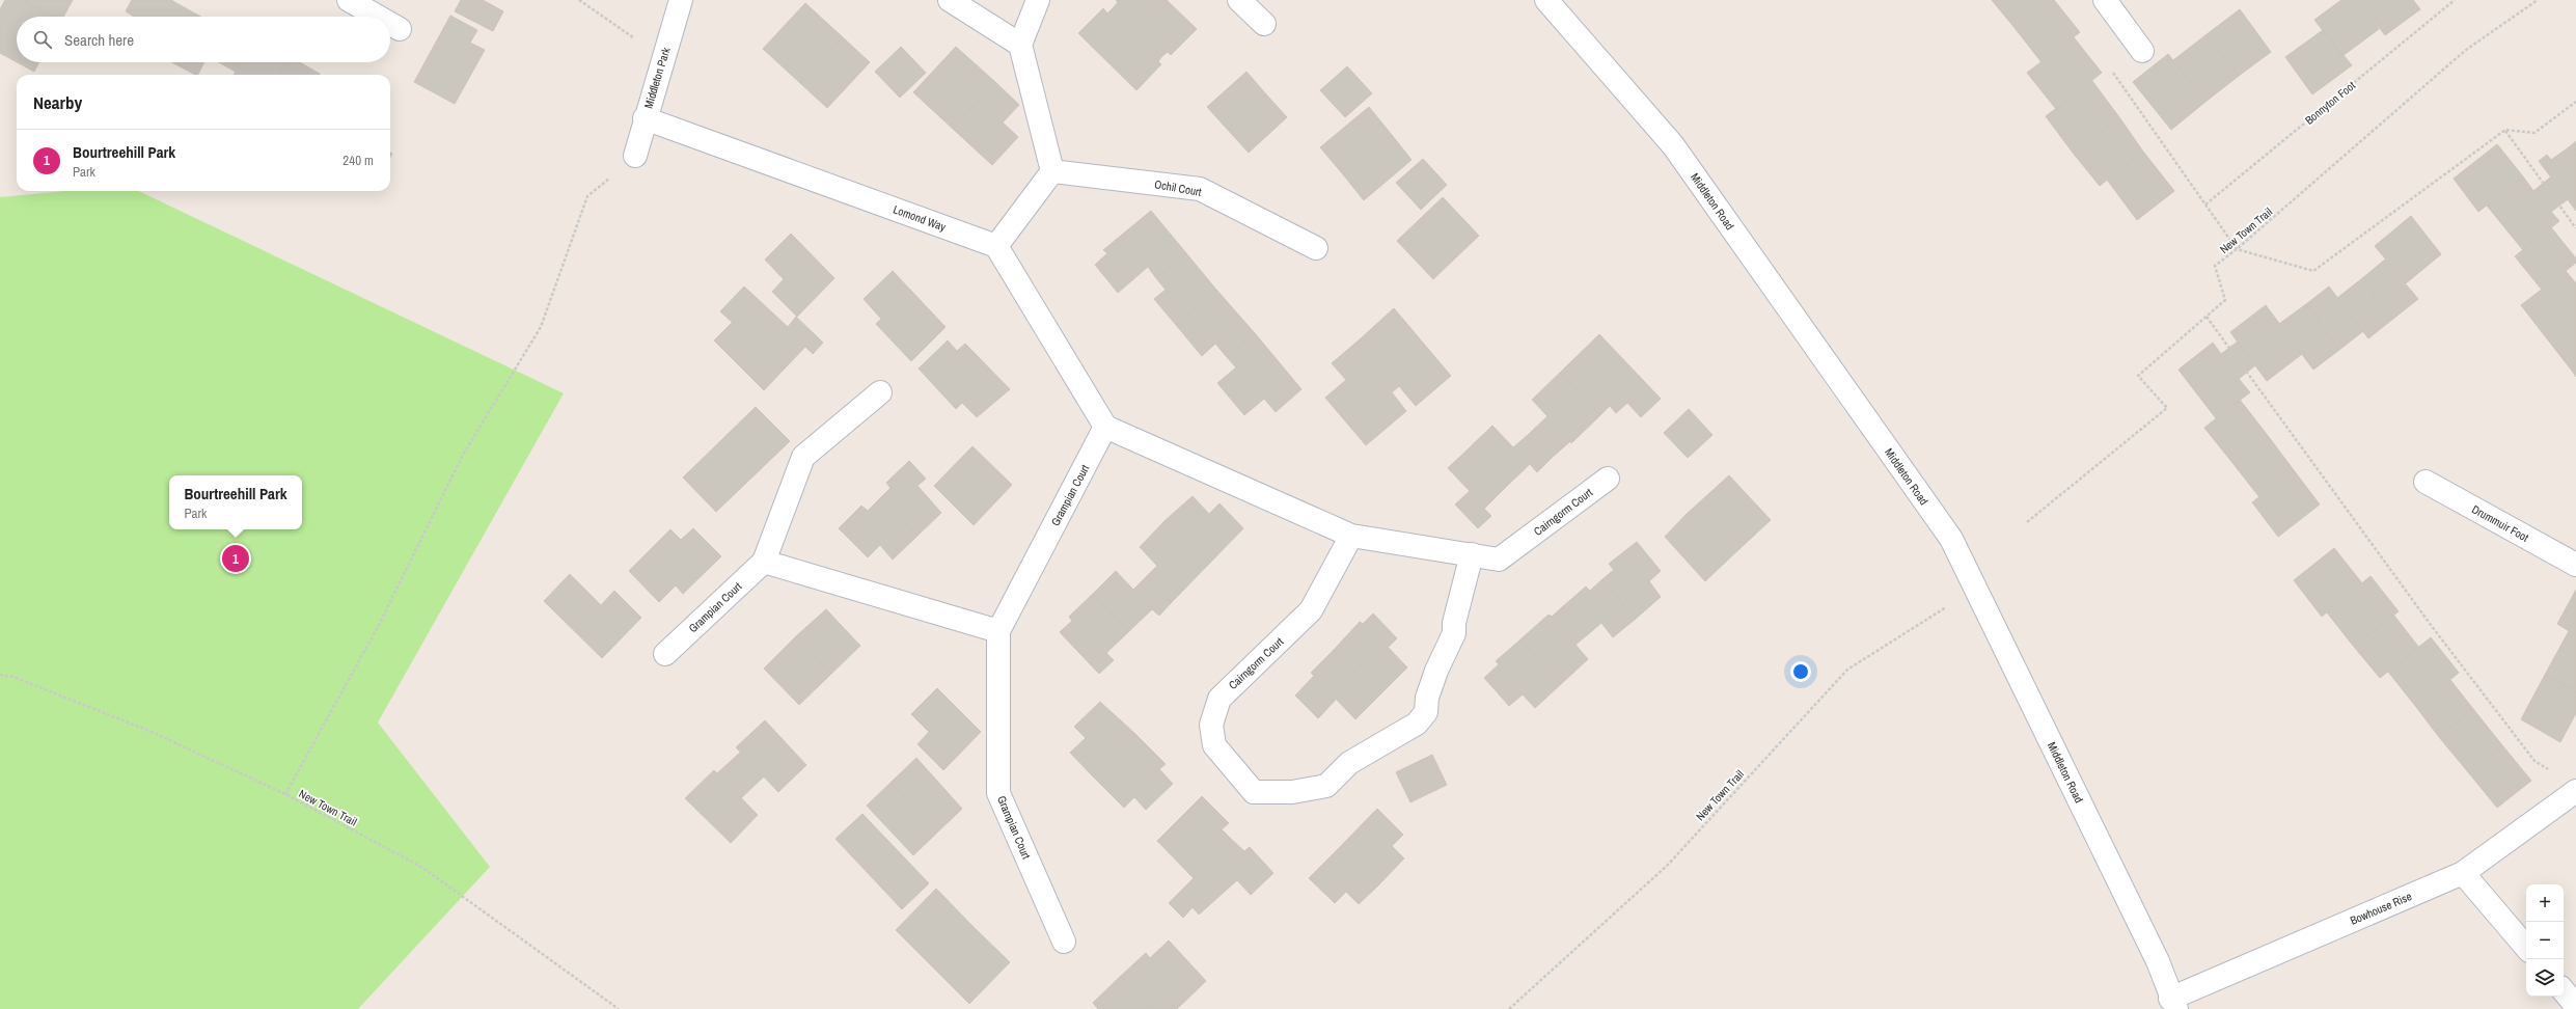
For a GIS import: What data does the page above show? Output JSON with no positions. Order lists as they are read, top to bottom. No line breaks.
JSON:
{"streets":{"street":["Middleton Park","Ochil Court","Middleton Road","Lomond Way","Grampian Court","Cairngorm Court","Drummuir Foot","Bowhouse Rise"],"path":["Bonnyton Foot","New Town Trail"]},"crossings":[["Middleton Park","Lomond Way"],["Middleton Road","Bowhouse Rise"],["Grampian Court","Cairngorm Court"]],"page":{"search":"Search here","heading":"Nearby","list":[{"mark":"1","name":"Bourtreehill Park","note":"Park","value":"240 m"}],"popup":["Bourtreehill Park","Park"],"pins":"1","map_buttons":["+","−"]}}
